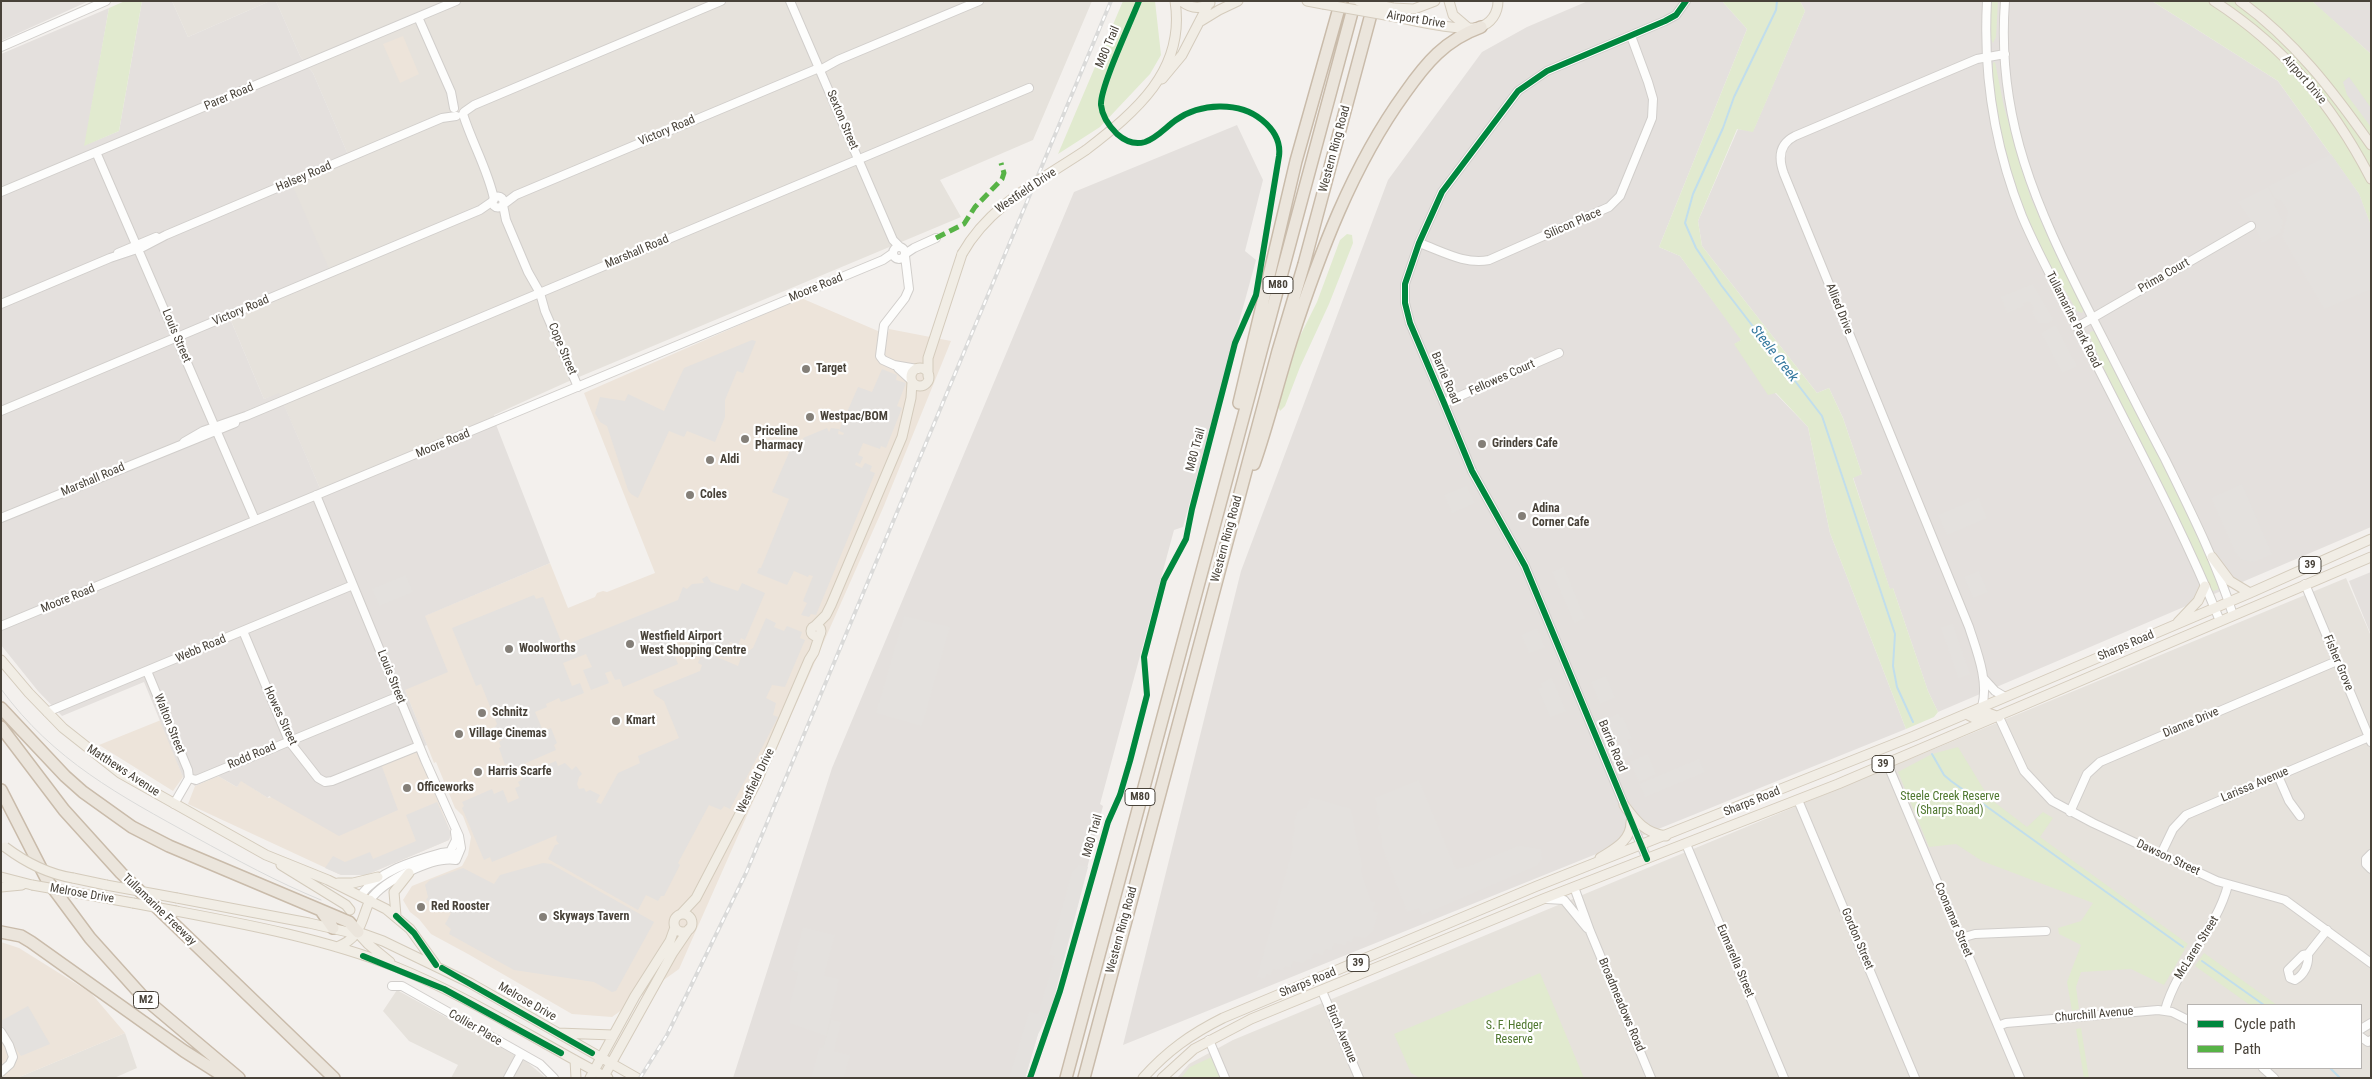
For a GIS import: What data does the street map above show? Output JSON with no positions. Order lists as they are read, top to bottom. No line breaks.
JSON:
{"streets":{"highway":["Western Ring Road","M80","Tullamarine Freeway","M2"],"main road":["Airport Drive","Westfield Drive","39","Sharps Road","Matthews Avenue","Melrose Drive"],"street":["Parer Road","Sexton Street","Victory Road","Halsey Road","Silicon Place","Marshall Road","Prima Court","Moore Road","Allied Drive","Tullamarine Park Road","Louis Street","Cope Street","Barrie Road","Fellowes Court","Webb Road","Fisher Grove","Howes Street","Dianne Drive","Walton Street","Rodd Road","Larissa Avenue","Dawson Street","Coonamar Street","Gordon Street","McLaren Street","Eumarella Street","Broadmeadows Road","Churchill Avenue","Collier Place","Birch Avenue"],"cycle path":["M80 Trail"]},"crossings":[["Parer Road","Louis Street"],["Parer Road","Cope Street"],["Sexton Street","Victory Road"],["Sexton Street","Marshall Road"],["Sexton Street","Moore Road"],["Victory Road","Louis Street"],["Victory Road","Cope Street"],["Halsey Road","Louis Street"],["Halsey Road","Cope Street"],["Westfield Drive","Melrose Drive"],["Silicon Place","Barrie Road"],["Marshall Road","Louis Street"],["Marshall Road","Cope Street"],["Prima Court","Tullamarine Park Road"],["Moore Road","Louis Street"],["Moore Road","Cope Street"],["Allied Drive","Tullamarine Park Road"],["Allied Drive","Sharps Road"],["Tullamarine Park Road","Sharps Road"],["Louis Street","Webb Road"],["Louis Street","Howes Street"],["Louis Street","Rodd Road"],["Barrie Road","Fellowes Court"],["Barrie Road","Sharps Road"],["Sharps Road","Fisher Grove"],["Sharps Road","Dawson Street"],["Sharps Road","Coonamar Street"],["Sharps Road","Gordon Street"],["Sharps Road","Eumarella Street"],["Sharps Road","Broadmeadows Road"],["Sharps Road","Birch Avenue"],["Webb Road","Howes Street"],["Webb Road","Walton Street"],["Webb Road","Matthews Avenue"],["Fisher Grove","Dianne Drive"],["Fisher Grove","Larissa Avenue"],["Howes Street","Rodd Road"],["Dianne Drive","Dawson Street"],["Walton Street","Rodd Road"],["Matthews Avenue","Melrose Drive"],["Larissa Avenue","Dawson Street"],["Dawson Street","McLaren Street"],["Coonamar Street","Churchill Avenue"],["McLaren Street","Churchill Avenue"]],"water":["Steele Creek"],"parks":["Steele Creek Reserve (Sharps Road)","S. F. Hedger Reserve"],"places":["Target","Westpac/BOM","Priceline Pharmacy","Grinders Cafe","Aldi","Coles","Adina Corner Cafe","Westfield Airport West Shopping Centre","Woolworths","Schnitz","Kmart","Village Cinemas","Harris Scarfe","Officeworks","Red Rooster","Skyways Tavern"],"legend":["Cycle path","Path"]}
